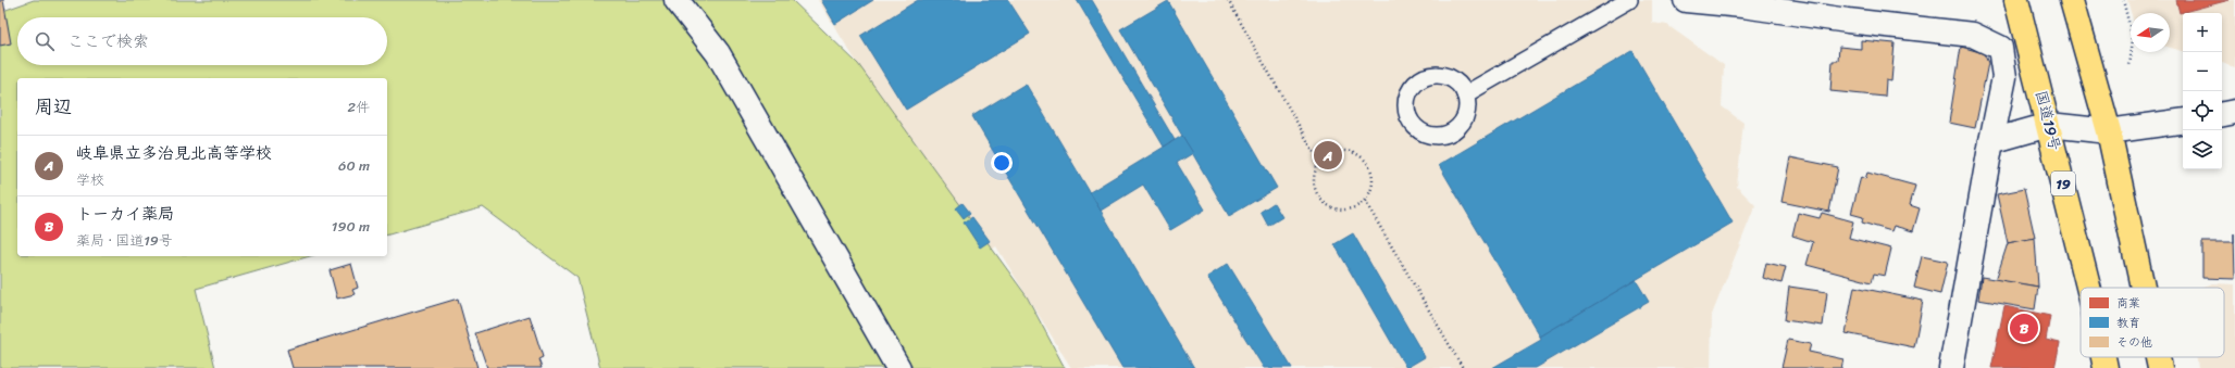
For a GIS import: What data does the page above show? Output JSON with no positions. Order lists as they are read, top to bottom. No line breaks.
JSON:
{"streets":{"highway":["国道19号","19"]},"legend":["商業","教育","その他"],"north":"left","page":{"map_buttons":["+","−"],"search":"ここで検索","heading":["周辺","2件"],"list":[{"mark":"A","name":"岐阜県立多治見北高等学校","note":"学校","value":"60 m"},{"mark":"B","name":"トーカイ薬局","note":"薬局 · 国道19号","value":"190 m"}],"pins":["A","B"]}}
